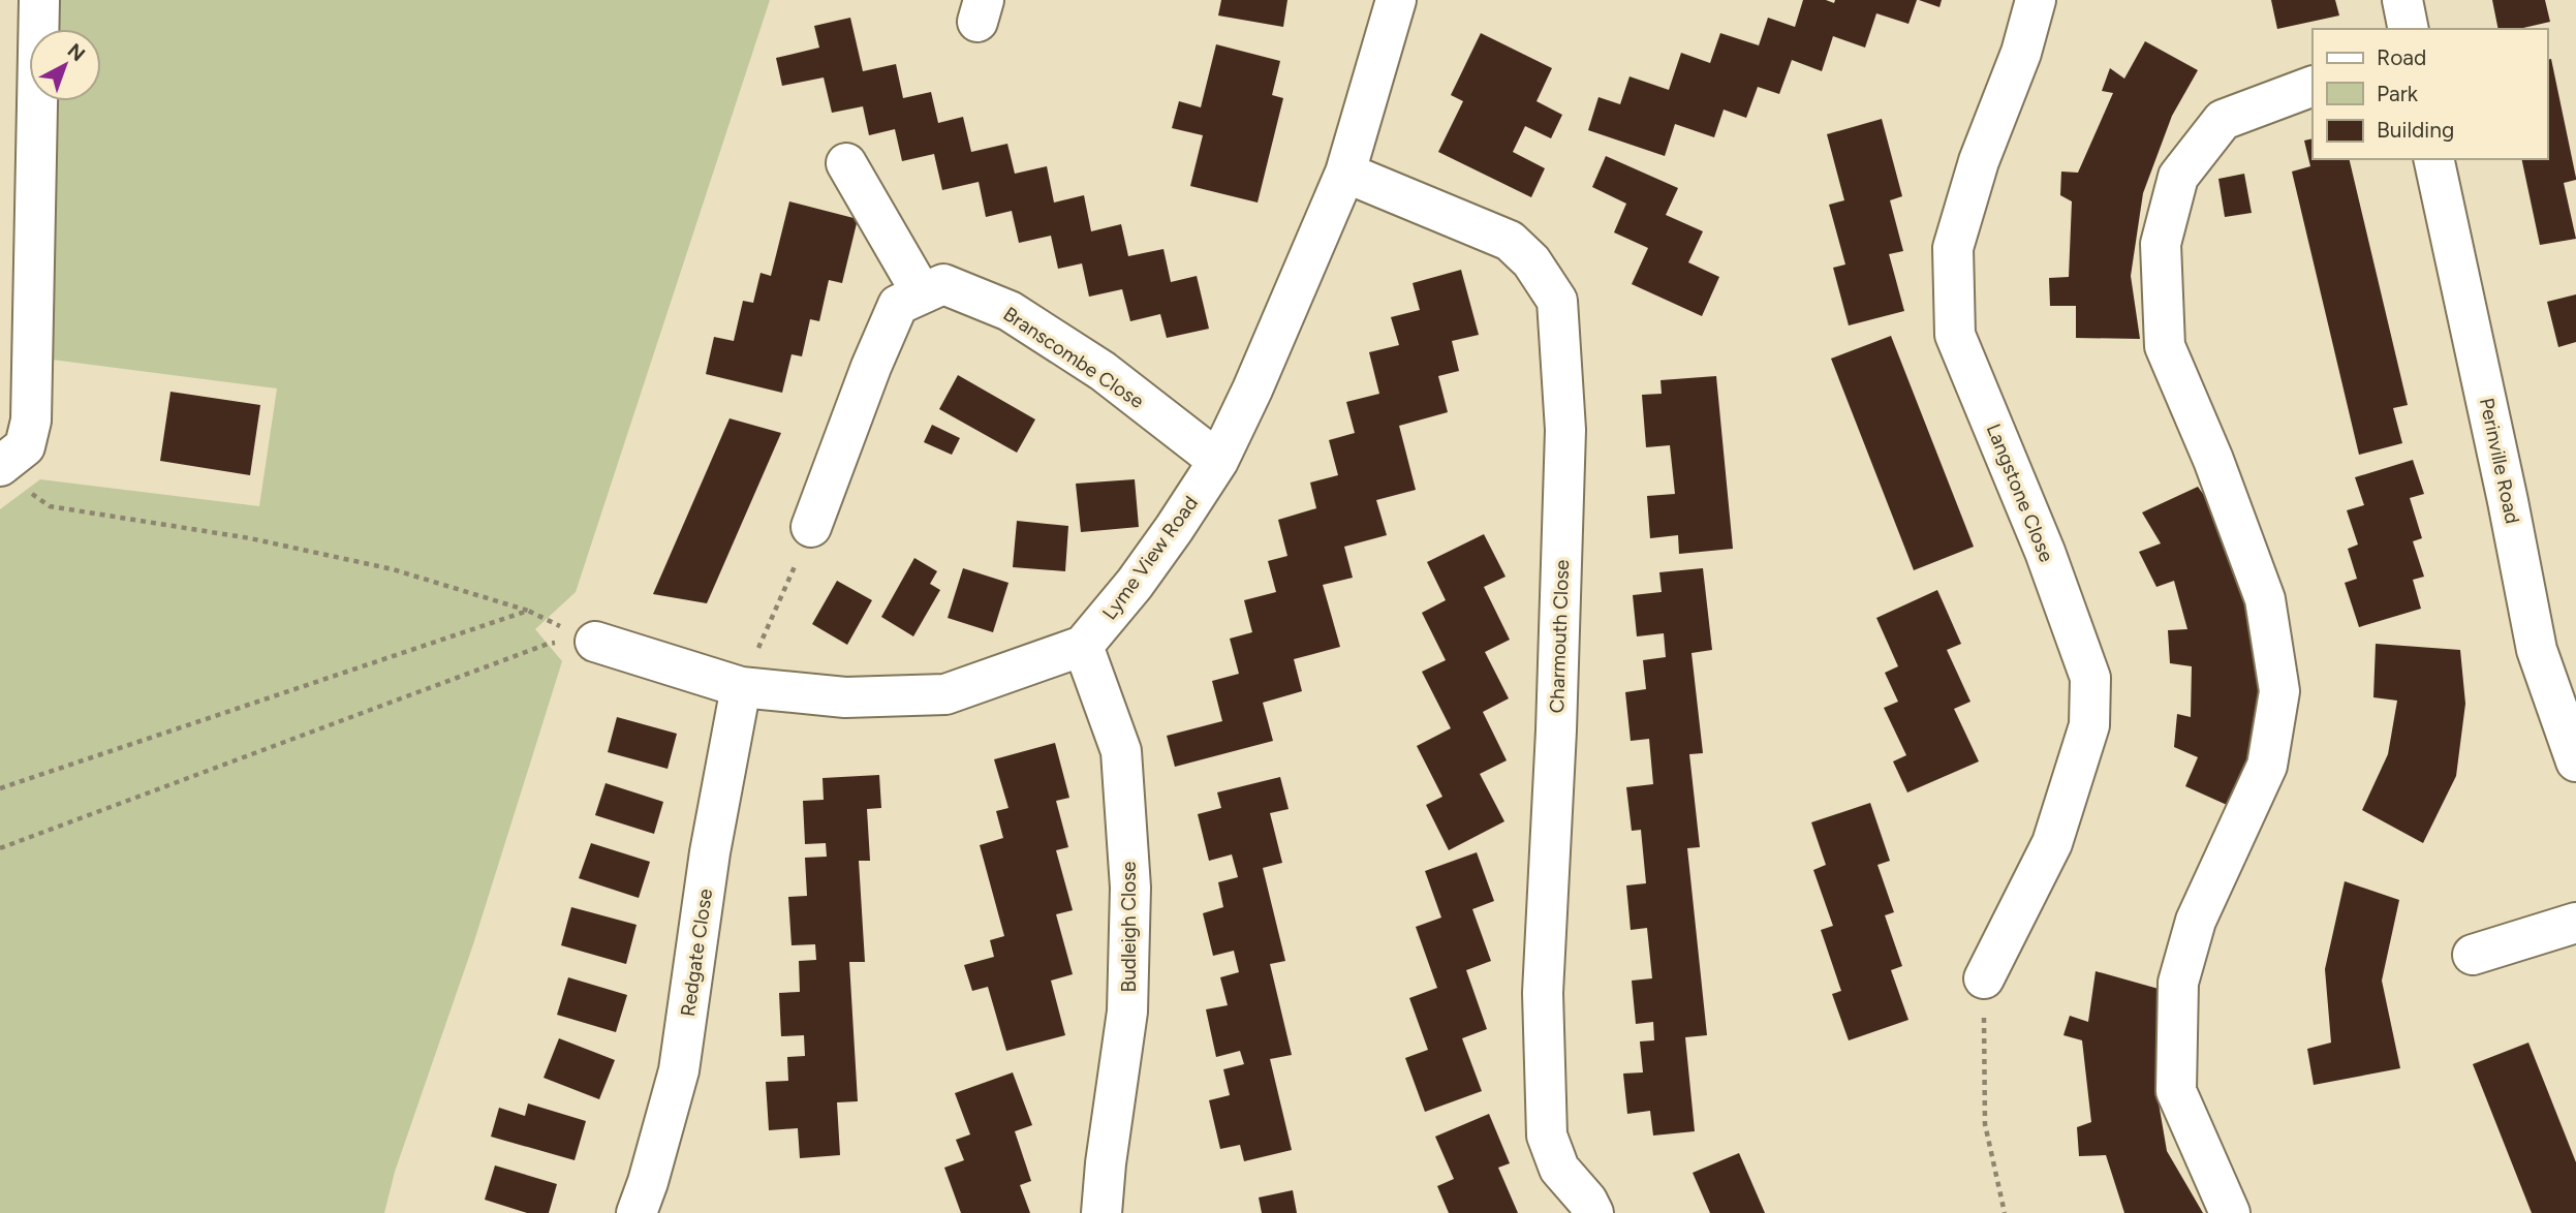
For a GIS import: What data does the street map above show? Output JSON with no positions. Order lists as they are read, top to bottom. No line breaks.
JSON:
{"streets":{"street":["Branscombe Close","Perinville Road","Langstone Close","Lyme View Road","Charmouth Close","Budleigh Close","Redgate Close"]},"crossings":[["Branscombe Close","Lyme View Road"],["Lyme View Road","Charmouth Close"],["Lyme View Road","Budleigh Close"]],"legend":["Road","Park","Building"],"north":"top right"}
